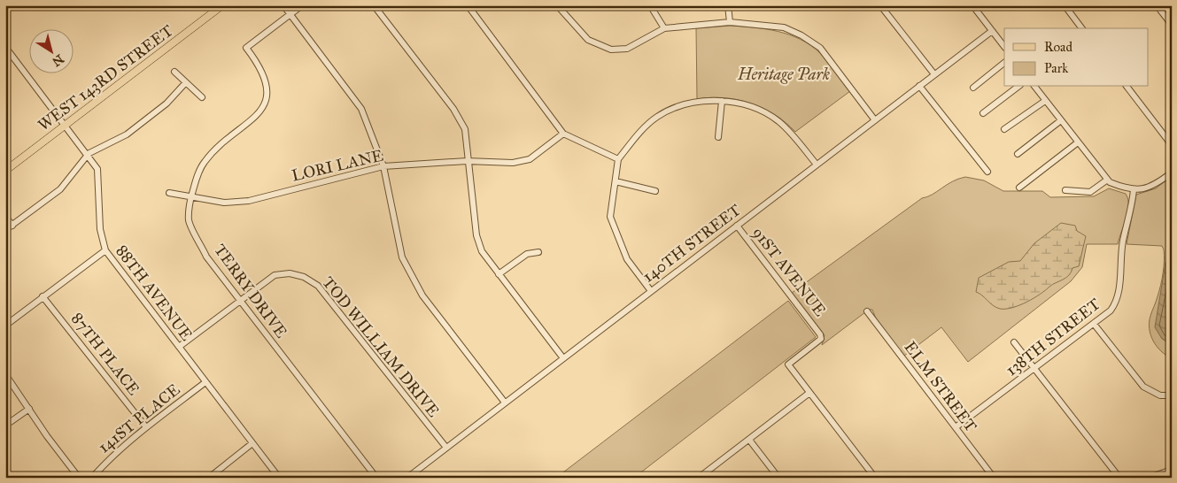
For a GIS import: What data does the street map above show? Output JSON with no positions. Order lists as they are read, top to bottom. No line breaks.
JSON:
{"streets":{"main road":["WEST 143RD STREET"],"street":["LORI LANE","140TH STREET","91ST AVENUE","TERRY DRIVE","88TH AVENUE","138TH STREET","TOD WILLIAM DRIVE","87TH PLACE","ELM STREET","141ST PLACE"]},"crossings":[["WEST 143RD STREET","88TH AVENUE"],["LORI LANE","TERRY DRIVE"],["140TH STREET","91ST AVENUE"],["140TH STREET","TOD WILLIAM DRIVE"],["TERRY DRIVE","TOD WILLIAM DRIVE"],["88TH AVENUE","TOD WILLIAM DRIVE"],["88TH AVENUE","141ST PLACE"],["138TH STREET","ELM STREET"],["87TH PLACE","141ST PLACE"]],"parks":["Heritage Park"],"legend":["Road","Park"],"north":"bottom right"}
